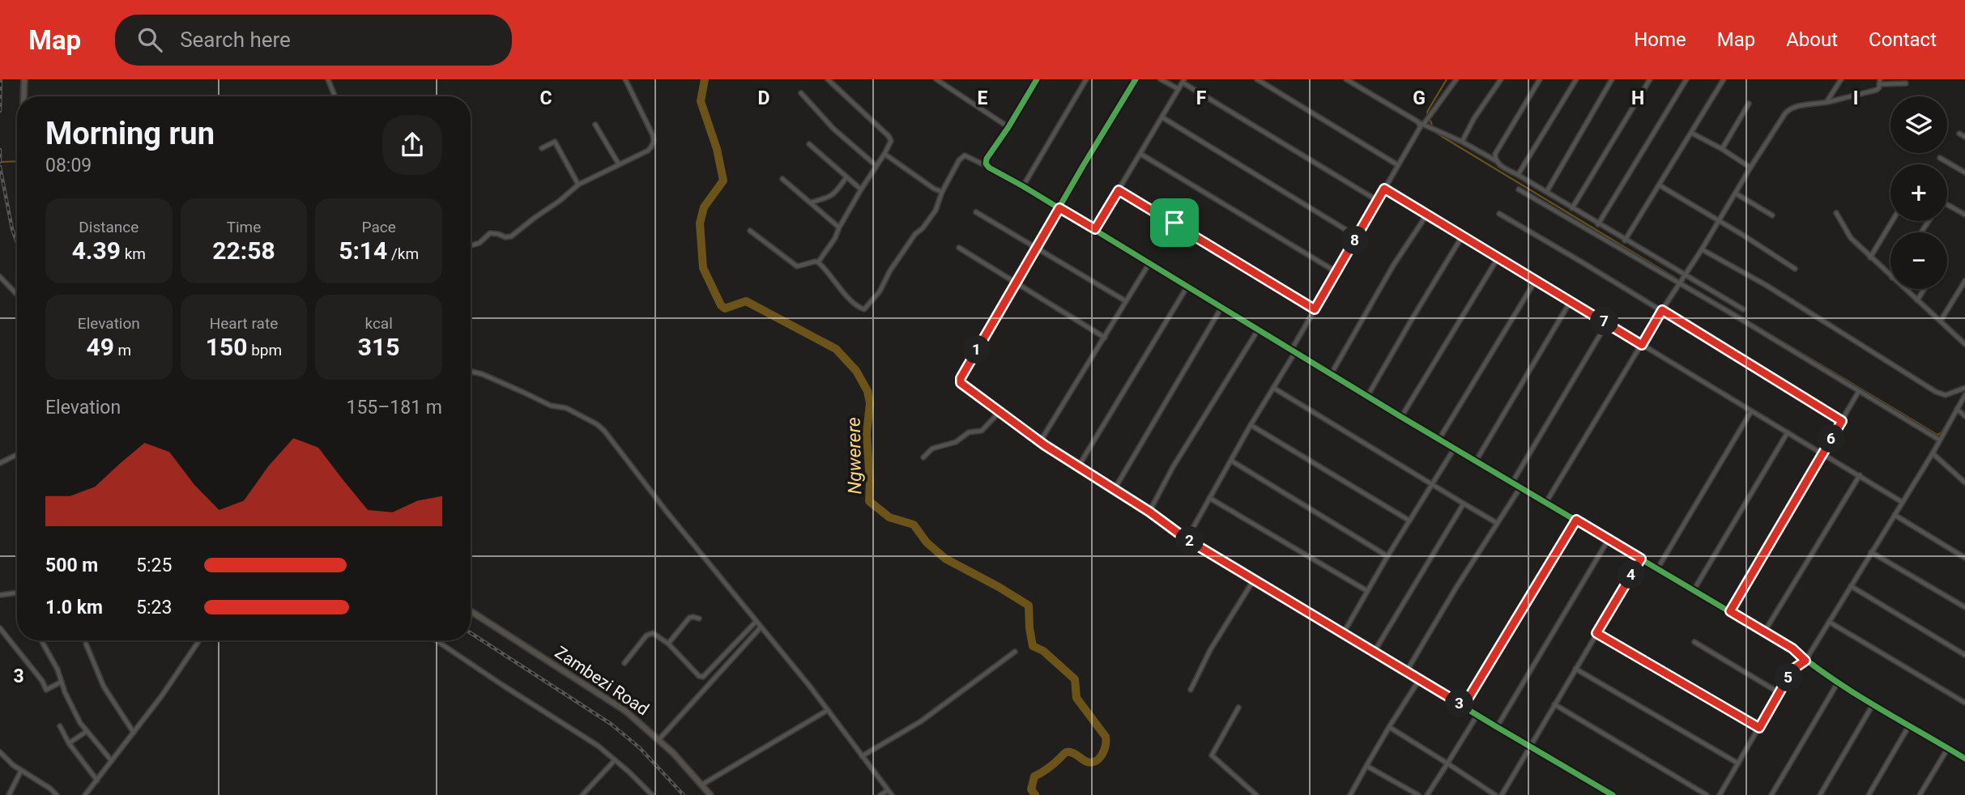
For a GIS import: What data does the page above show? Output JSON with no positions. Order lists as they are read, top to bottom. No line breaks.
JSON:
{"streets":{"main road":["Zambezi Road"]},"water":["Ngwerere"],"page":{"header":"Map","search":"Search here","nav":["Home","Map","About","Contact"],"map_buttons":["+","−"],"heading":["Morning run","08:09"],"stats":[["Distance","4.39 km"],["Time","22:58"],["Pace","5:14 /km"],["Elevation","49 m"],["Heart rate","150 bpm"],["kcal","315"]],"pins":["8","7","1","6","2","4","5","3"],"chart":["Elevation","155–181 m"],"list":[{"name":"500 m","note":"5:25"},{"name":"1.0 km","note":"5:23"}]},"grid":{"columns":["C","D","E","F","G","H","I"],"rows":["3"]}}
